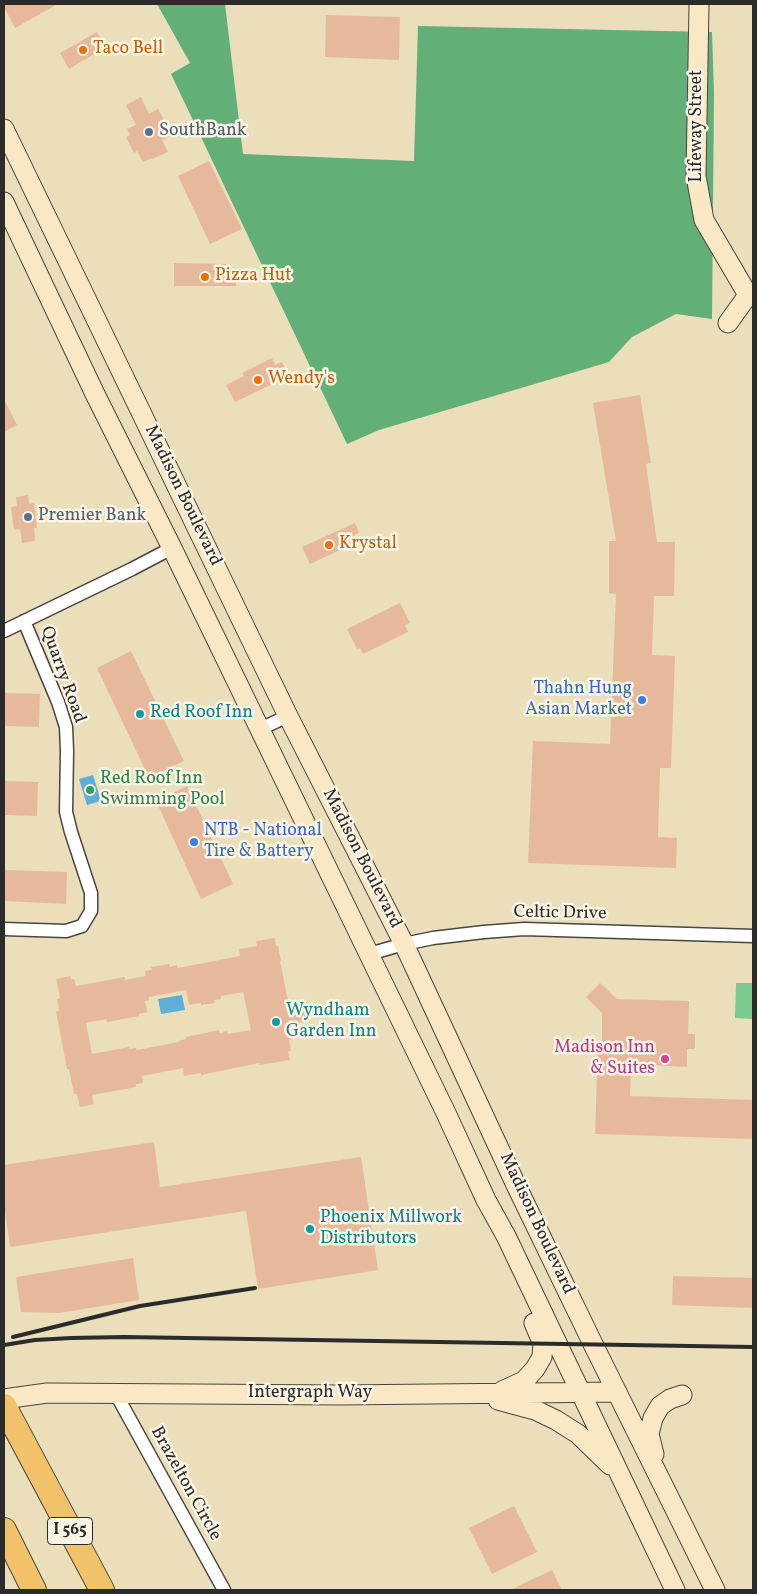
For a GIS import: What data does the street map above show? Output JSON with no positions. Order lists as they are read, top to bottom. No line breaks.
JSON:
{"streets":{"highway":["I 565"],"main road":["Lifeway Street","Madison Boulevard","Intergraph Way"],"street":["Quarry Road","Celtic Drive","Brazelton Circle"]},"crossings":[["Madison Boulevard","Quarry Road"],["Madison Boulevard","Celtic Drive"],["Madison Boulevard","Intergraph Way"],["Intergraph Way","Brazelton Circle"]],"places":["Taco Bell","SouthBank","Pizza Hut","Wendy's","Premier Bank","Krystal","Thahn Hung Asian Market","Red Roof Inn","Red Roof Inn Swimming Pool","NTB - National Tire & Battery","Wyndham Garden Inn","Madison Inn & Suites","Phoenix Millwork Distributors"]}
